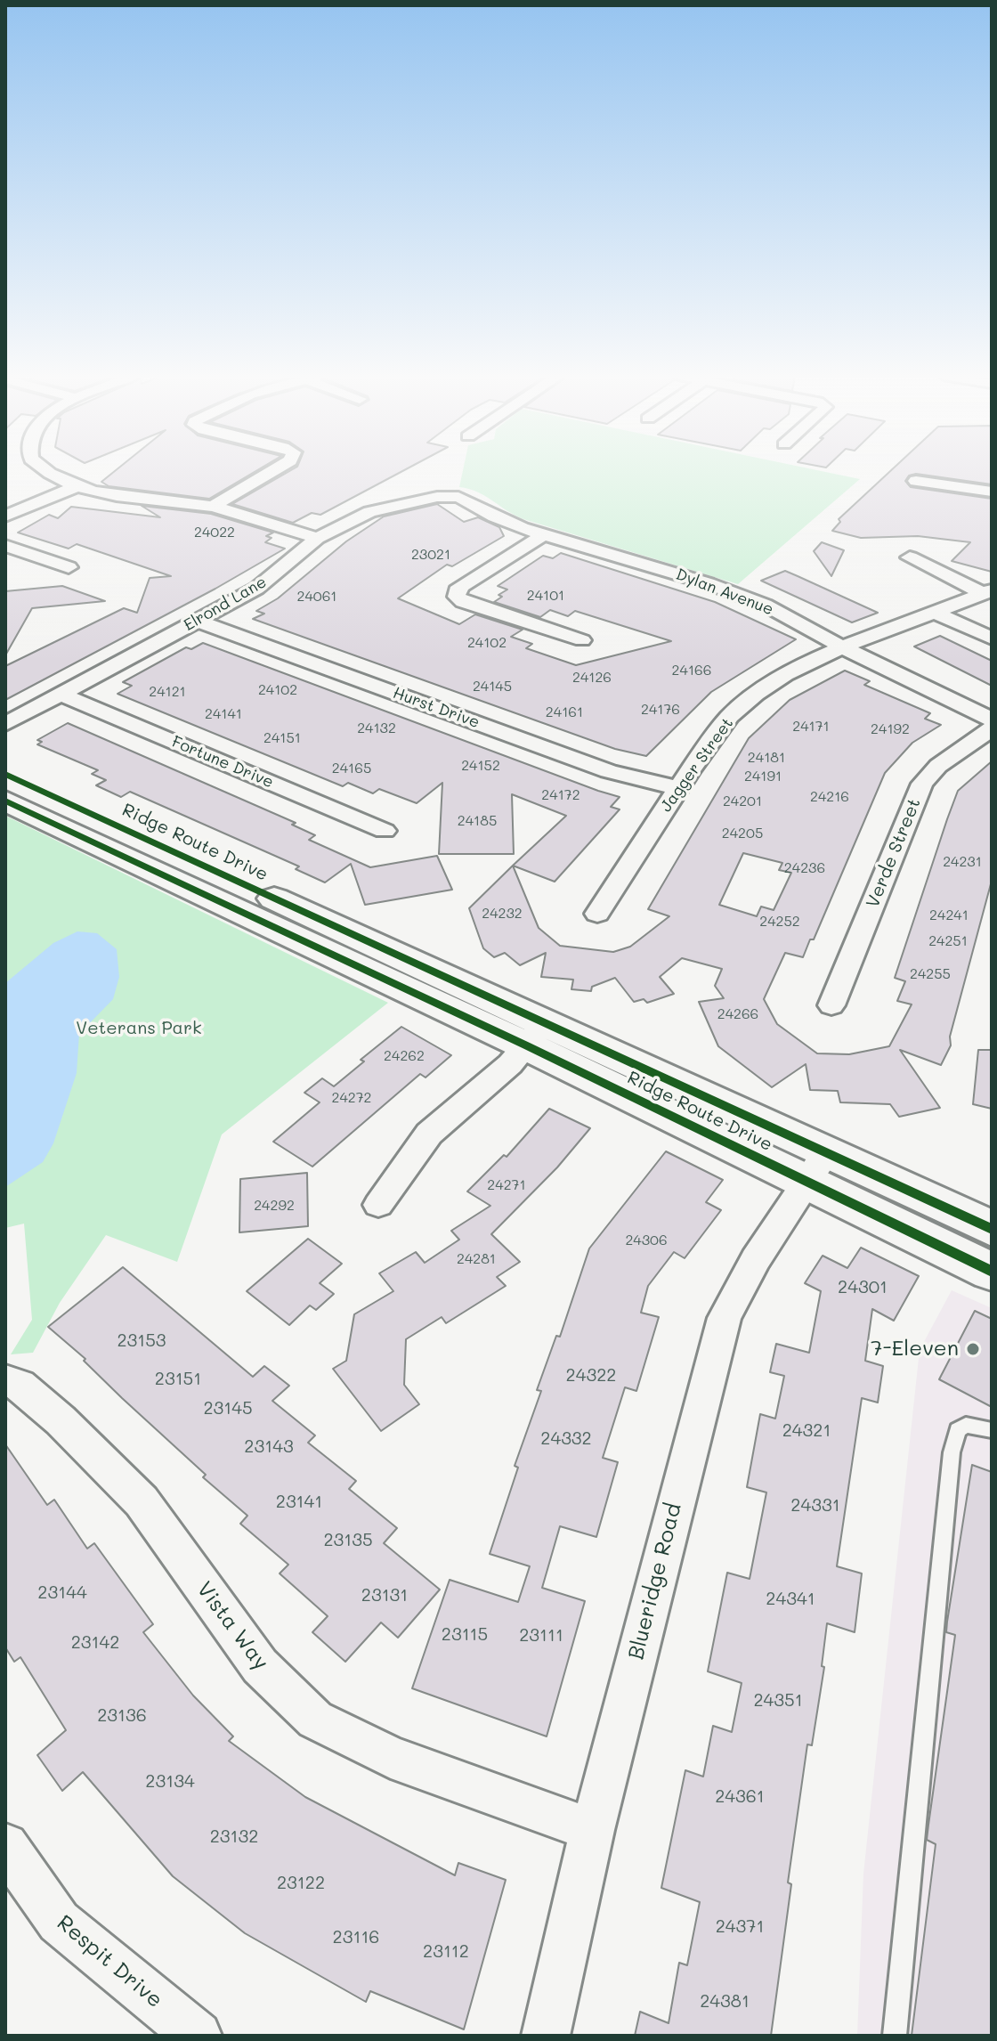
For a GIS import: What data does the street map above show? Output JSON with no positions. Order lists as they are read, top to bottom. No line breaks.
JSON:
{"streets":{"main road":["Ridge Route Drive"],"street":["Dylan Avenue","Elrond Lane","Hurst Drive","Fortune Drive","Jagger Street","Verde Street","Blueridge Road","Vista Way","Respit Drive"]},"crossings":[["Dylan Avenue","Elrond Lane"],["Dylan Avenue","Jagger Street"],["Elrond Lane","Hurst Drive"],["Elrond Lane","Fortune Drive"],["Hurst Drive","Jagger Street"],["Ridge Route Drive","Blueridge Road"],["Blueridge Road","Vista Way"]],"parks":["Veterans Park"],"places":["7-Eleven"],"house_numbers":["24022","23021","24101","24061","24102","24166","24126","24145","24102","24121","24176","24161","24141","24171","24132","24192","24151","24181","24152","24165","24191","24172","24216","24201","24185","24205","24231","24236","24232","24241","24252","24251","24255","24266","24262","24272","24271","24292","24306","24281","24301","23153","24322","23151","23145","24321","24332","23143","23141","24331","23135","23144","23131","24341","23115","23111","23142","24351","23136","23134","24361","23132","23122","24371","23116","23112","24381"]}
